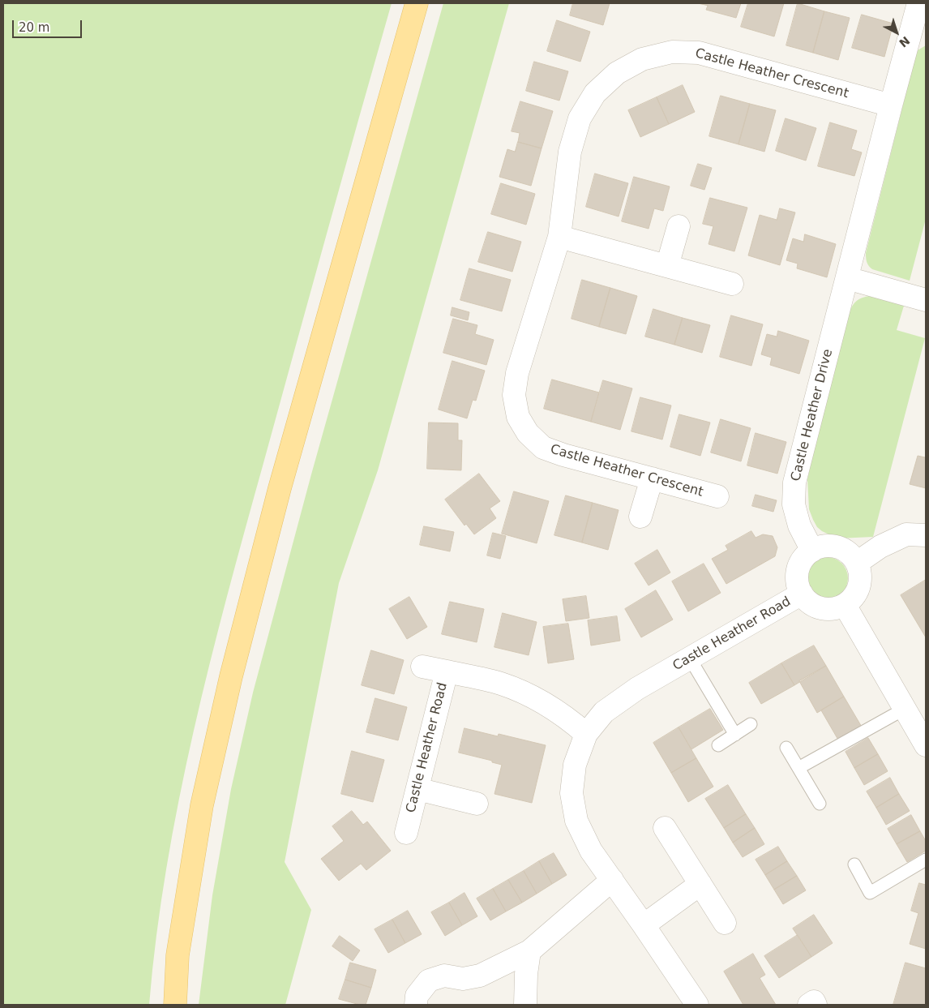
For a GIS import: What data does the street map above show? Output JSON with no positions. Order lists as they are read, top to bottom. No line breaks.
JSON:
{"streets":{"street":["Castle Heather Crescent","Castle Heather Drive","Castle Heather Road"]},"crossings":[["Castle Heather Crescent","Castle Heather Drive"],["Castle Heather Drive","Castle Heather Road"]],"scale_bar":"20 m","north":"bottom right"}
